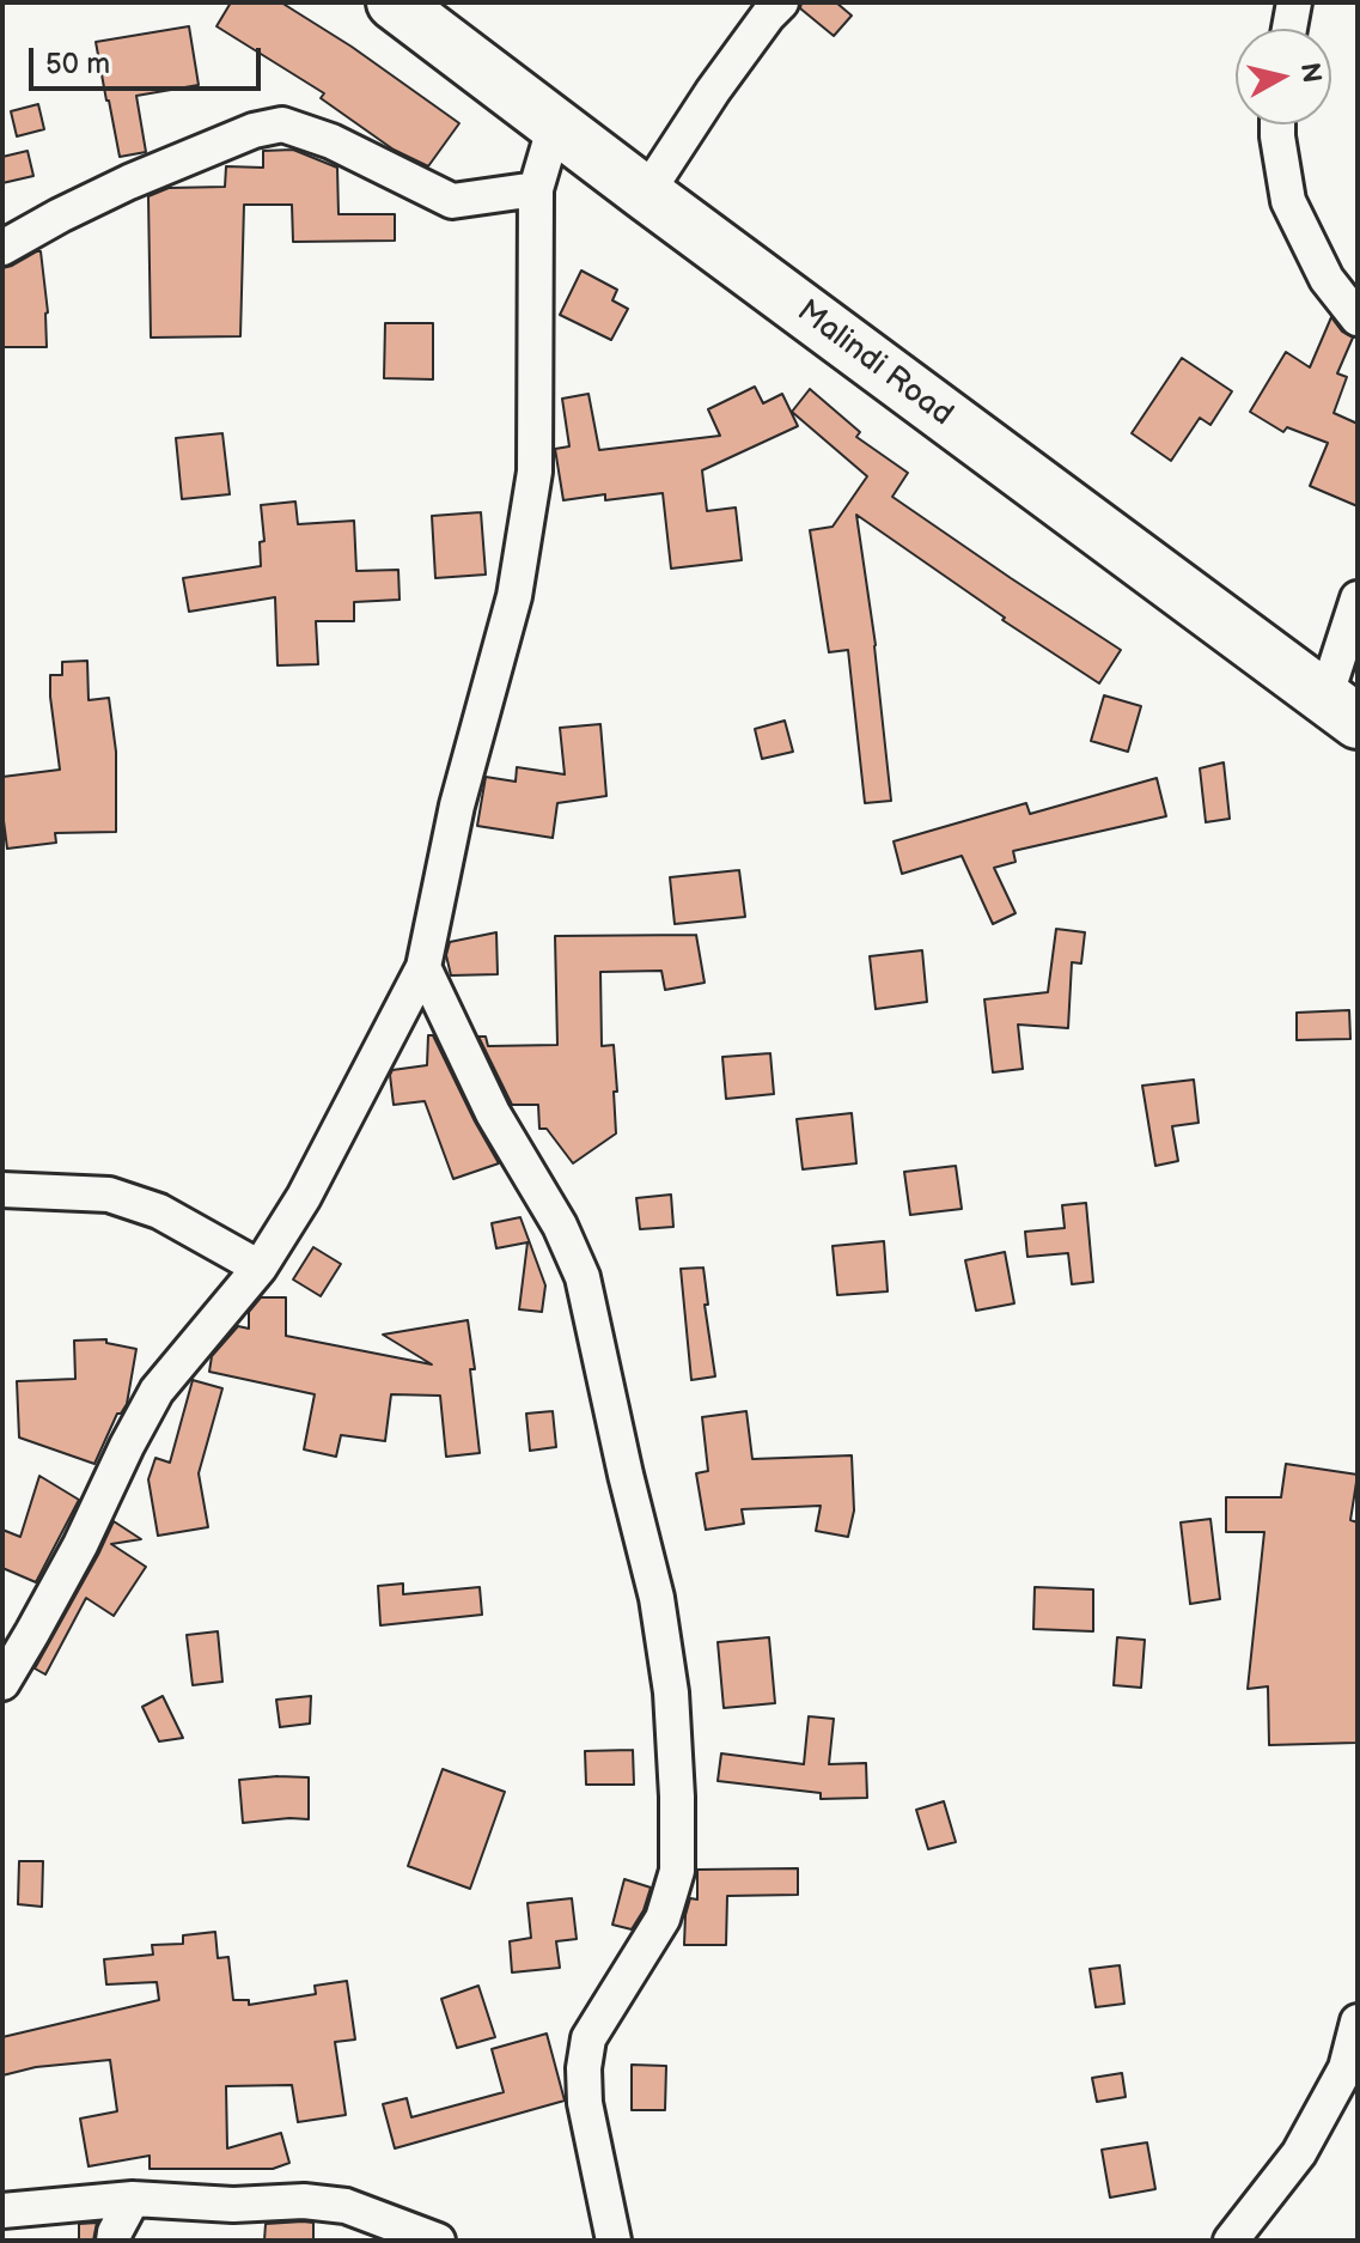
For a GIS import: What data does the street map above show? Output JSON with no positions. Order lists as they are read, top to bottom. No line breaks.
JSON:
{"streets":{"highway":["Malindi Road"]},"scale_bar":"50 m","north":"right"}
